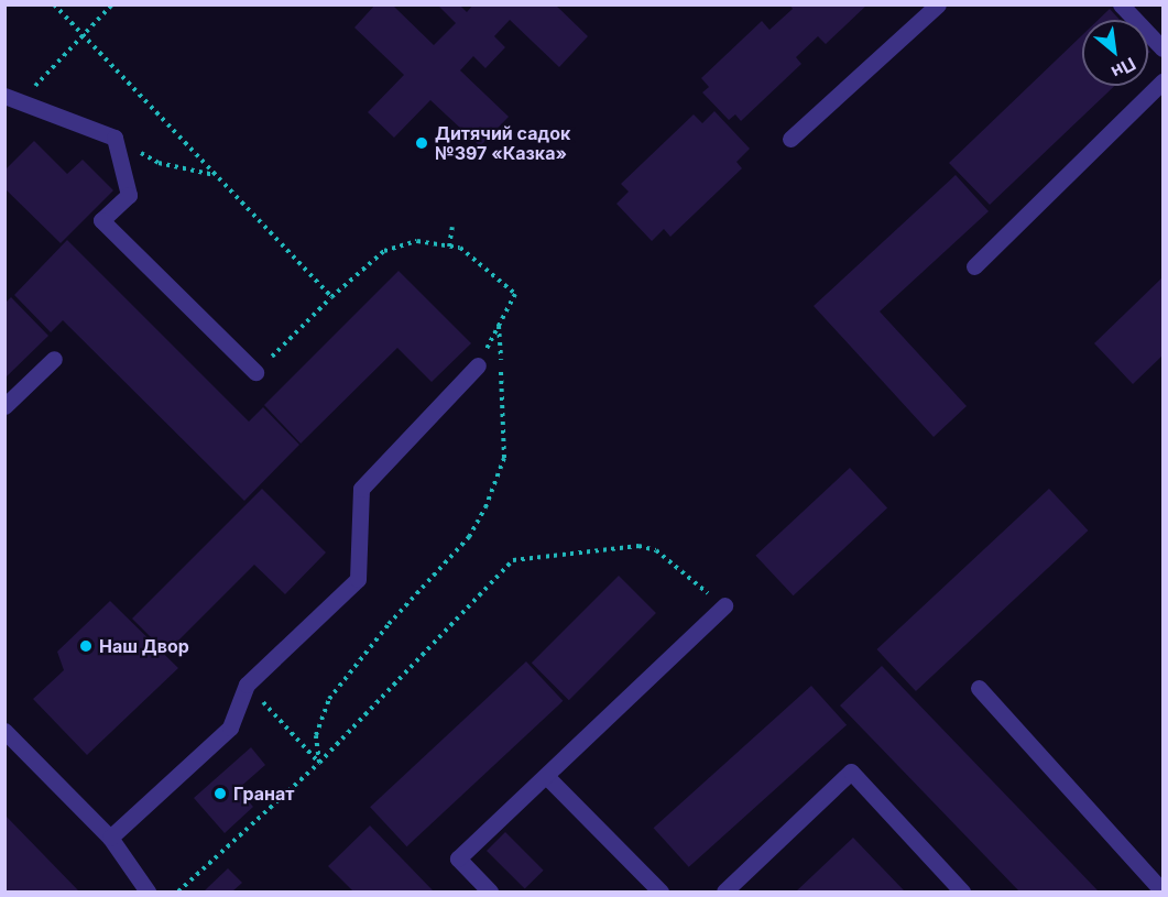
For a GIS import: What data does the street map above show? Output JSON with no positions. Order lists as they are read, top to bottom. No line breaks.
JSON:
{"places":["Дитячий садок №397 «Казка»","Наш Двор","Гранат"],"north":"bottom right"}
